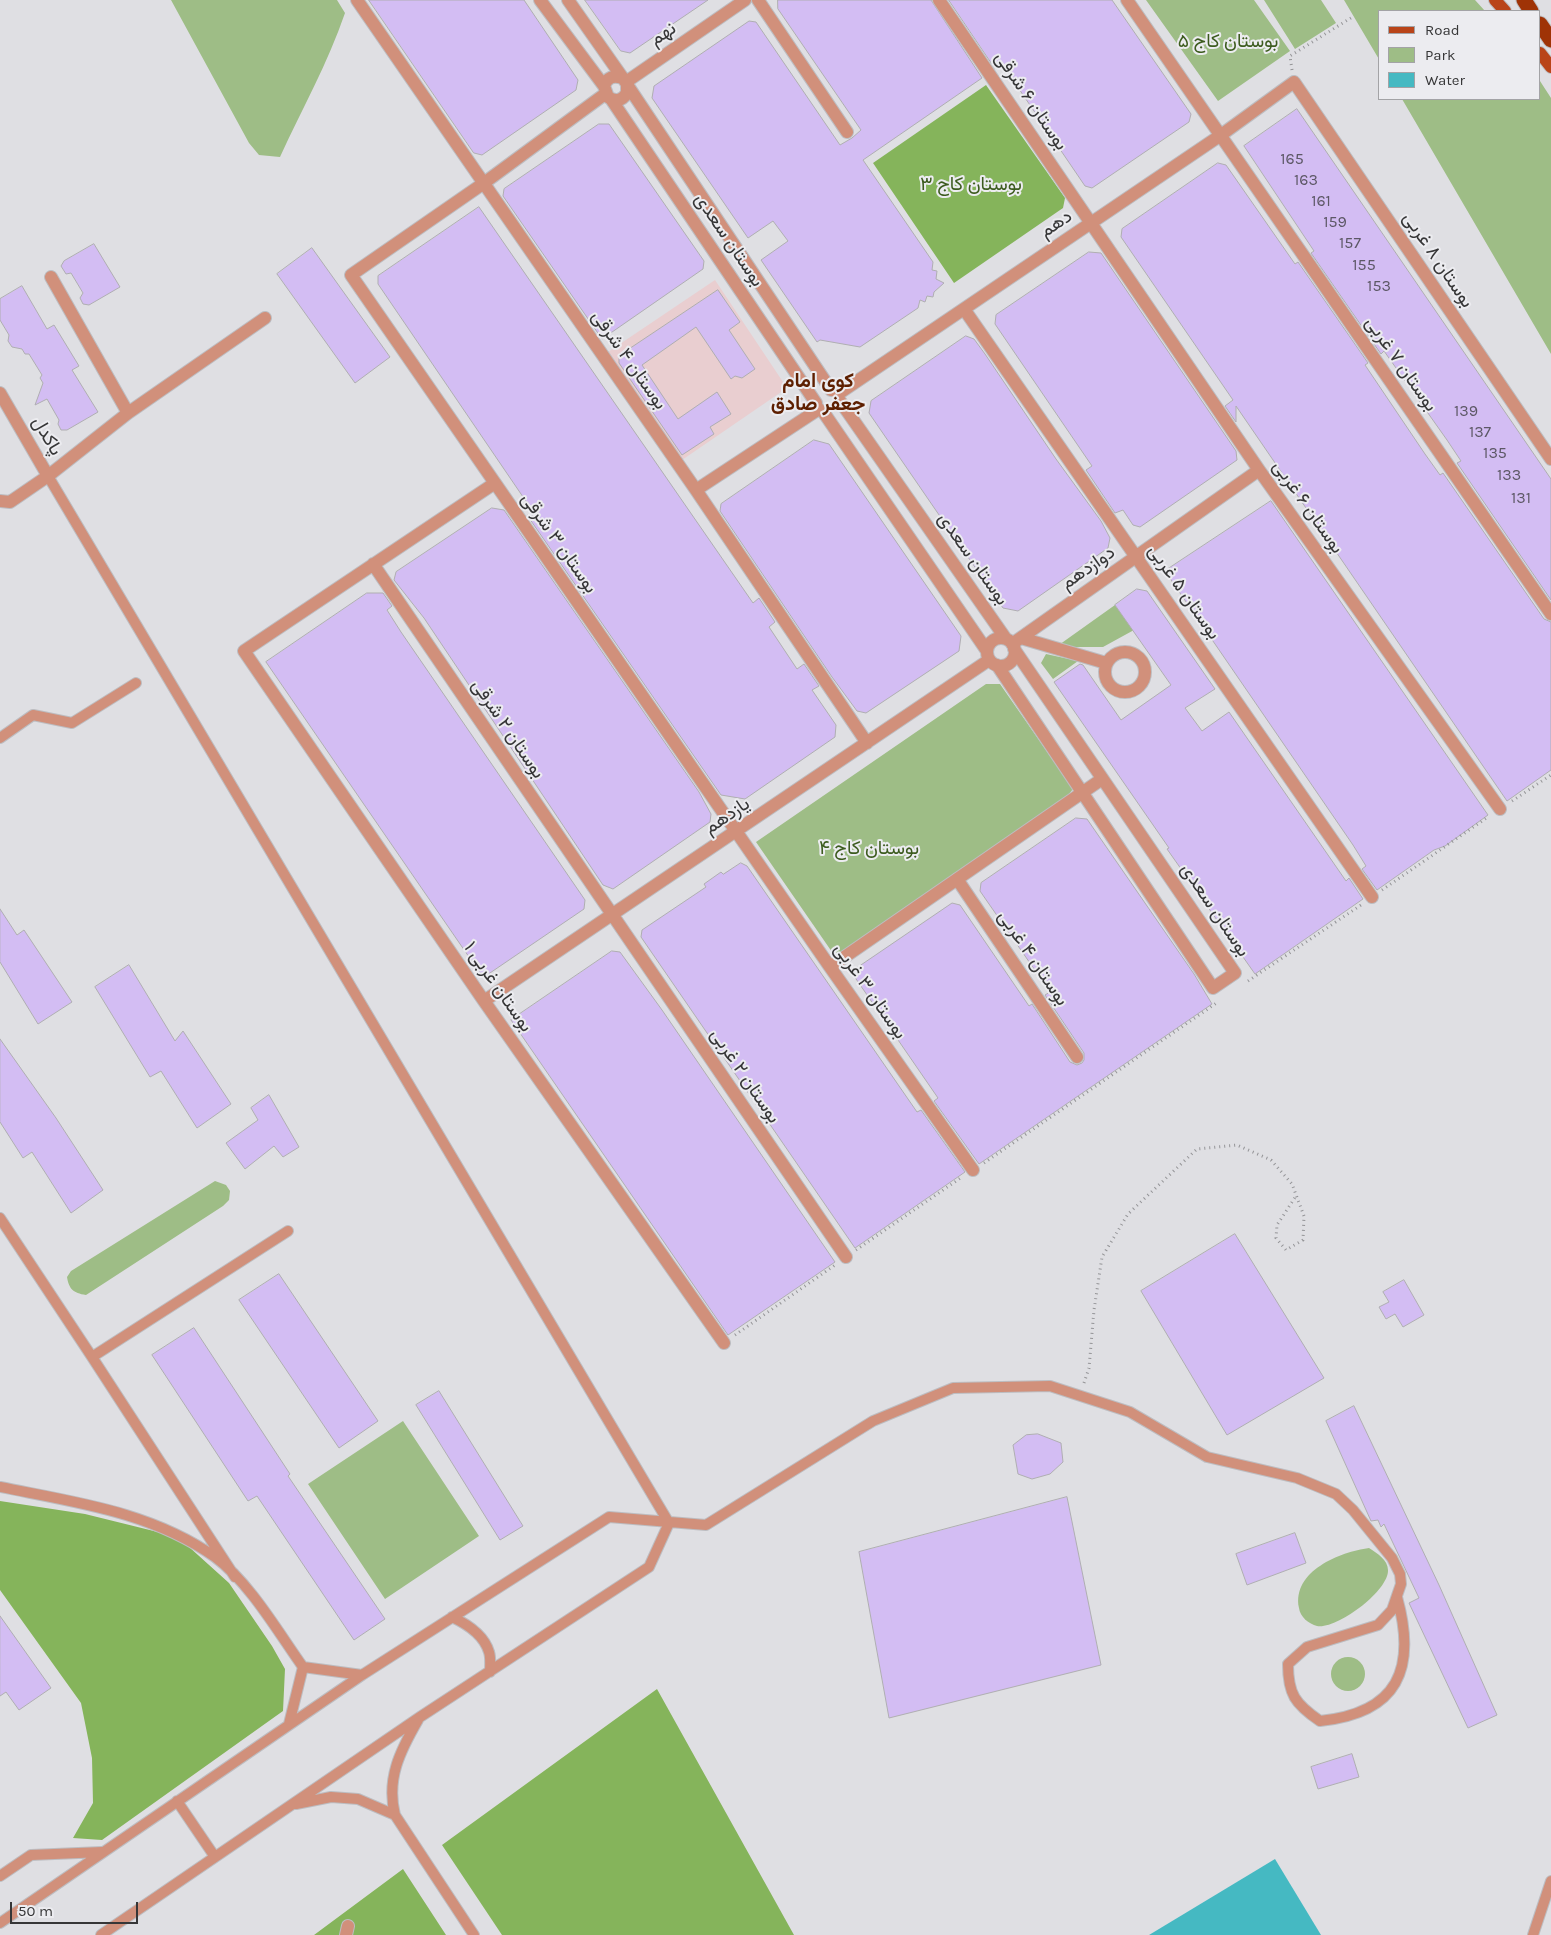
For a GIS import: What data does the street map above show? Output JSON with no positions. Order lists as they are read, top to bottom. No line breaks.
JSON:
{"streets":{"street":["نهم","بوستان ۶ شرقی","دهم","بوستان سعدی","بوستان ۸ غربی","بوستان ۴ شرقی","بوستان ۷ غربی","پاکدل","بوستان ۶ غربی","بوستان ۳ شرقی","دوازدهم","بوستان ۵ غربی","بوستان ۲ شرقی","یازدهم","بوستان ۴ غربی","بوستان غربی ۱","بوستان ۳ غربی","بوستان ۲ غربی"]},"crossings":[["نهم","بوستان سعدی"],["بوستان ۶ شرقی","دهم"],["بوستان ۶ شرقی","بوستان ۶ غربی"],["دهم","بوستان سعدی"],["دهم","بوستان ۸ غربی"],["دهم","بوستان ۷ غربی"],["دهم","بوستان ۶ غربی"],["دهم","بوستان ۵ غربی"],["بوستان سعدی","دوازدهم"],["بوستان سعدی","یازدهم"],["بوستان ۴ شرقی","بوستان ۳ شرقی"],["بوستان ۴ شرقی","یازدهم"],["بوستان ۶ غربی","دوازدهم"],["بوستان ۳ شرقی","یازدهم"],["بوستان ۳ شرقی","بوستان ۳ غربی"],["دوازدهم","بوستان ۵ غربی"],["بوستان ۲ شرقی","یازدهم"],["بوستان ۲ شرقی","بوستان غربی ۱"],["بوستان ۲ شرقی","بوستان ۲ غربی"],["یازدهم","بوستان غربی ۱"],["یازدهم","بوستان ۳ غربی"],["یازدهم","بوستان ۲ غربی"]],"districts":["کوی امام جعفر صادق"],"parks":["بوستان کاج ۵","بوستان کاج ۳","بوستان کاج ۴"],"house_numbers":["165","163","161","159","157","155","153","139","137","135","133","131"],"legend":["Road","Park","Water"],"scale_bar":"50 m"}
